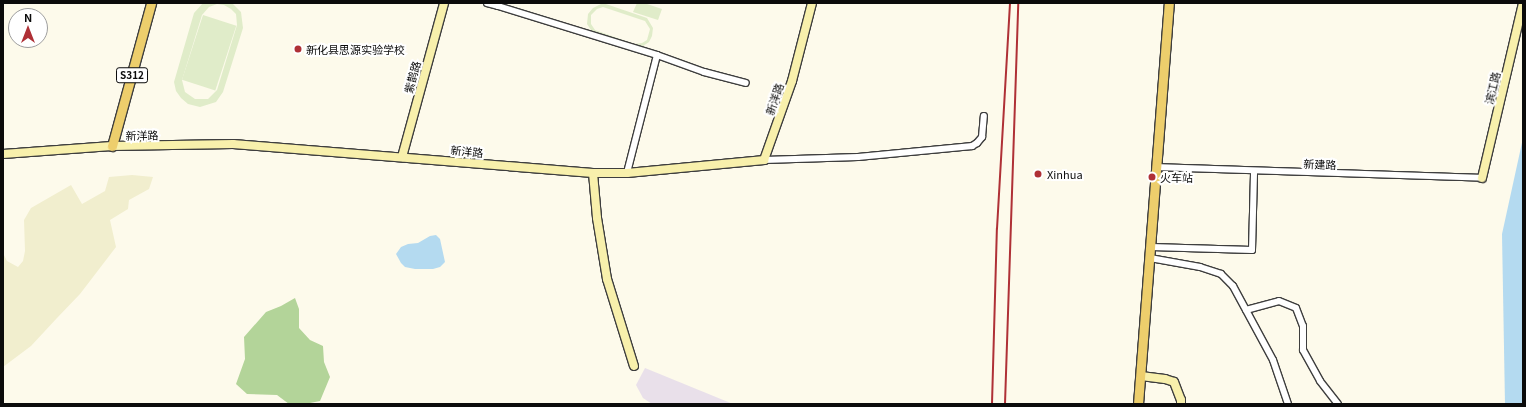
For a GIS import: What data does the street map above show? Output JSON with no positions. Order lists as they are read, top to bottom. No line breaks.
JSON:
{"streets":{"main road":["S312"],"street":["紫鹊路","滨江路","新洋路","新建路"]},"crossings":[["S312","新洋路"],["紫鹊路","新洋路"],["滨江路","新建路"]],"places":["新化县思源实验学校","Xinhua","火车站"],"north":"top"}
